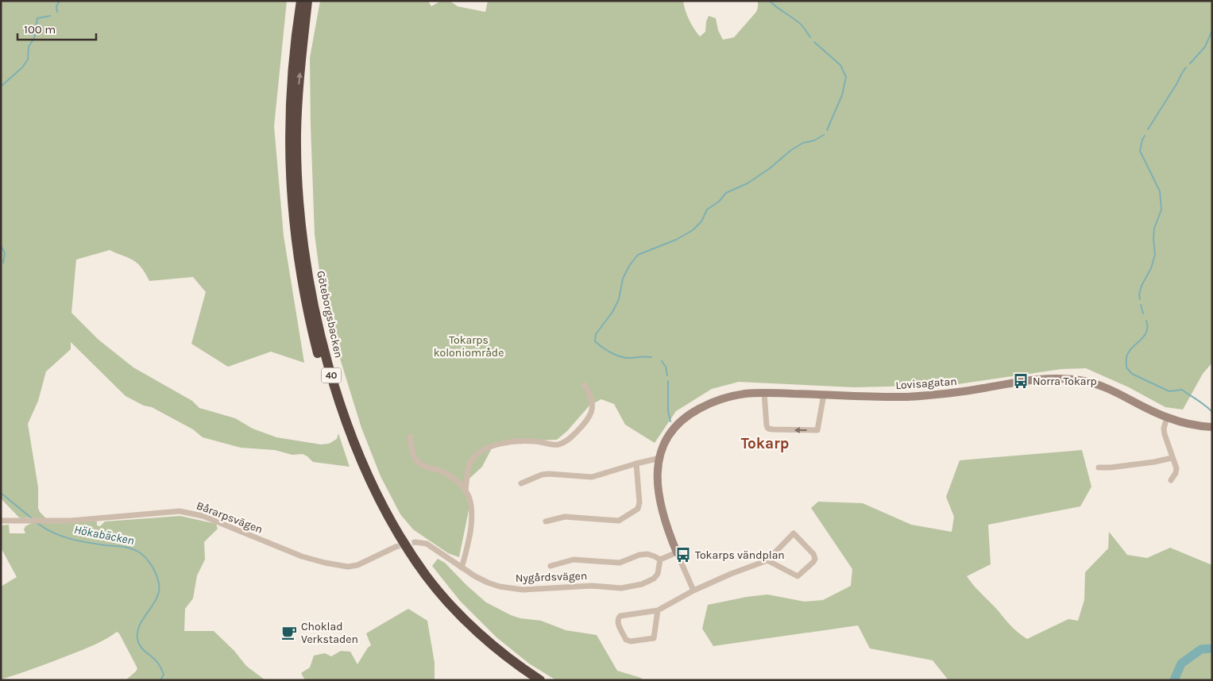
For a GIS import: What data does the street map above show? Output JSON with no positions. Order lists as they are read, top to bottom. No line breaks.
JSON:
{"streets":{"highway":["Göteborgsbacken","40"],"street":["Lovisagatan","Bårarpsvägen","Nygårdsvägen"]},"districts":["Tokarp"],"water":["Hökabäcken"],"parks":["Tokarps koloniområde"],"places":{"bus stop":["Norra Tokarp","Tokarps vändplan"],"cafe":["Choklad Verkstaden"]},"scale_bar":"100 m"}
